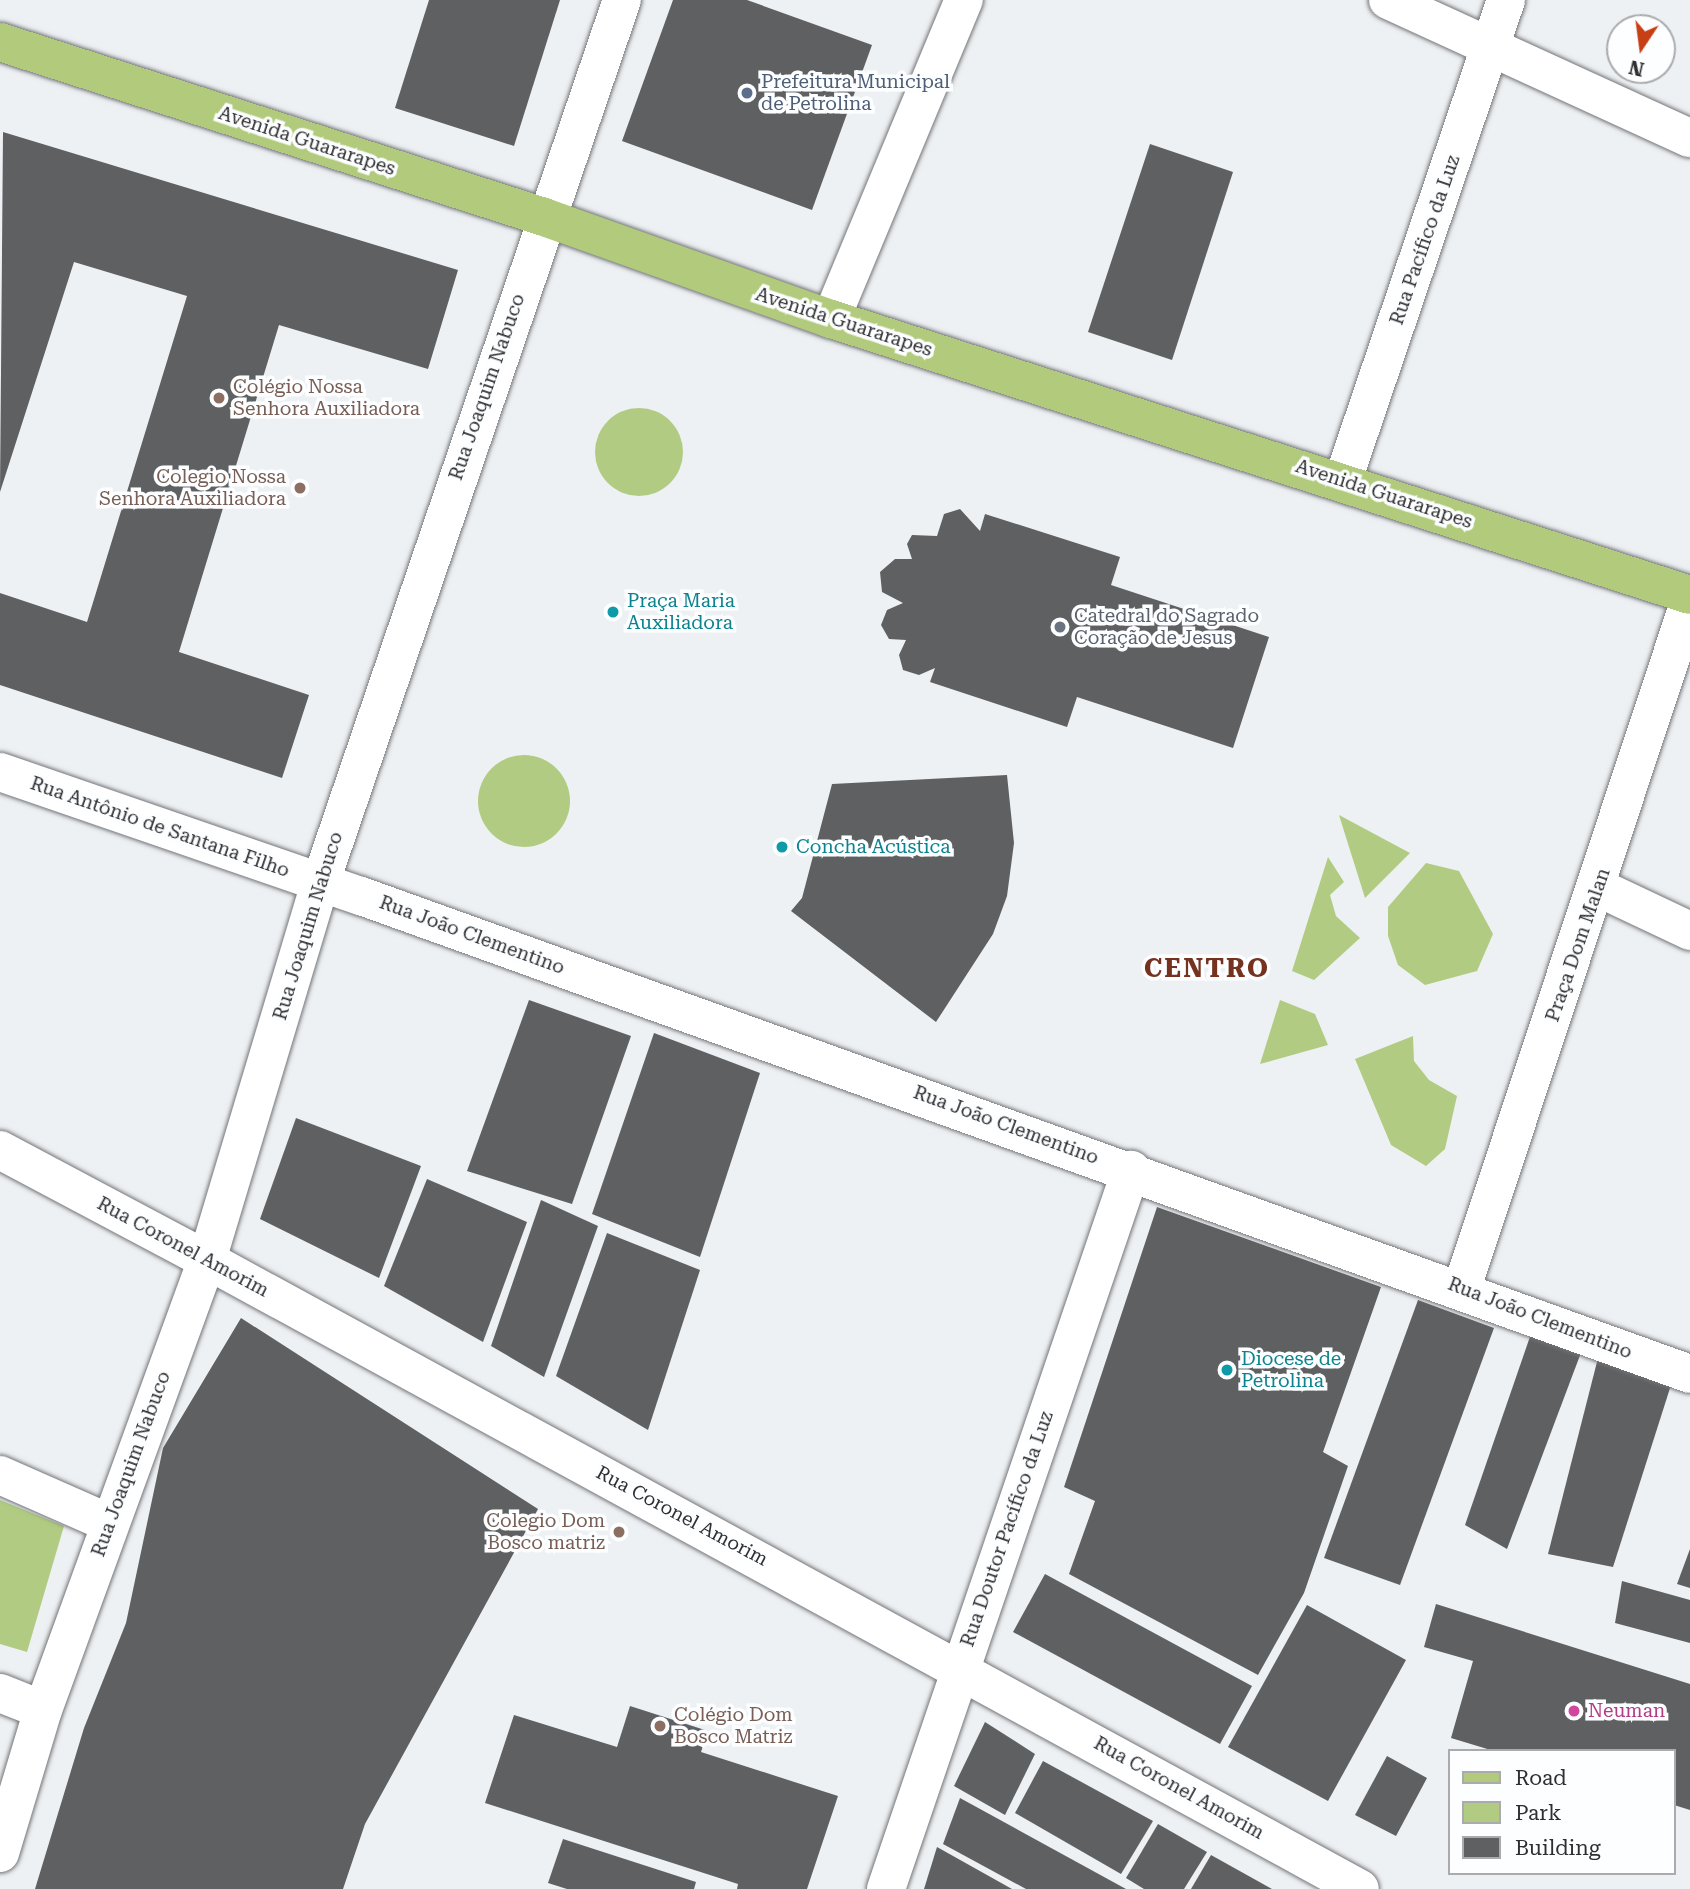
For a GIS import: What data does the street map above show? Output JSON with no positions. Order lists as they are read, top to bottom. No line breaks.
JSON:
{"streets":{"main road":["Avenida Guararapes"],"street":["Rua Pacífico da Luz","Rua Joaquim Nabuco","Rua Antônio de Santana Filho","Rua João Clementino","Praça Dom Malan","Rua Coronel Amorim","Rua Doutor Pacífico da Luz"]},"crossings":[["Avenida Guararapes","Rua Pacífico da Luz"],["Avenida Guararapes","Rua Joaquim Nabuco"],["Avenida Guararapes","Praça Dom Malan"],["Rua Joaquim Nabuco","Rua Antônio de Santana Filho"],["Rua Joaquim Nabuco","Rua João Clementino"],["Rua Joaquim Nabuco","Rua Coronel Amorim"],["Rua Antônio de Santana Filho","Rua João Clementino"],["Rua João Clementino","Praça Dom Malan"],["Rua João Clementino","Rua Doutor Pacífico da Luz"],["Rua Coronel Amorim","Rua Doutor Pacífico da Luz"]],"districts":["CENTRO"],"places":["Prefeitura Municipal de Petrolina","Colégio Nossa Senhora Auxiliadora","Colegio Nossa Senhora Auxiliadora","Praça Maria Auxiliadora","Catedral do Sagrado Coração de Jesus","Concha Acústica","Diocese de Petrolina","Colegio Dom Bosco matriz","Neuman","Colégio Dom Bosco Matriz"],"legend":["Road","Park","Building"],"north":"bottom"}
